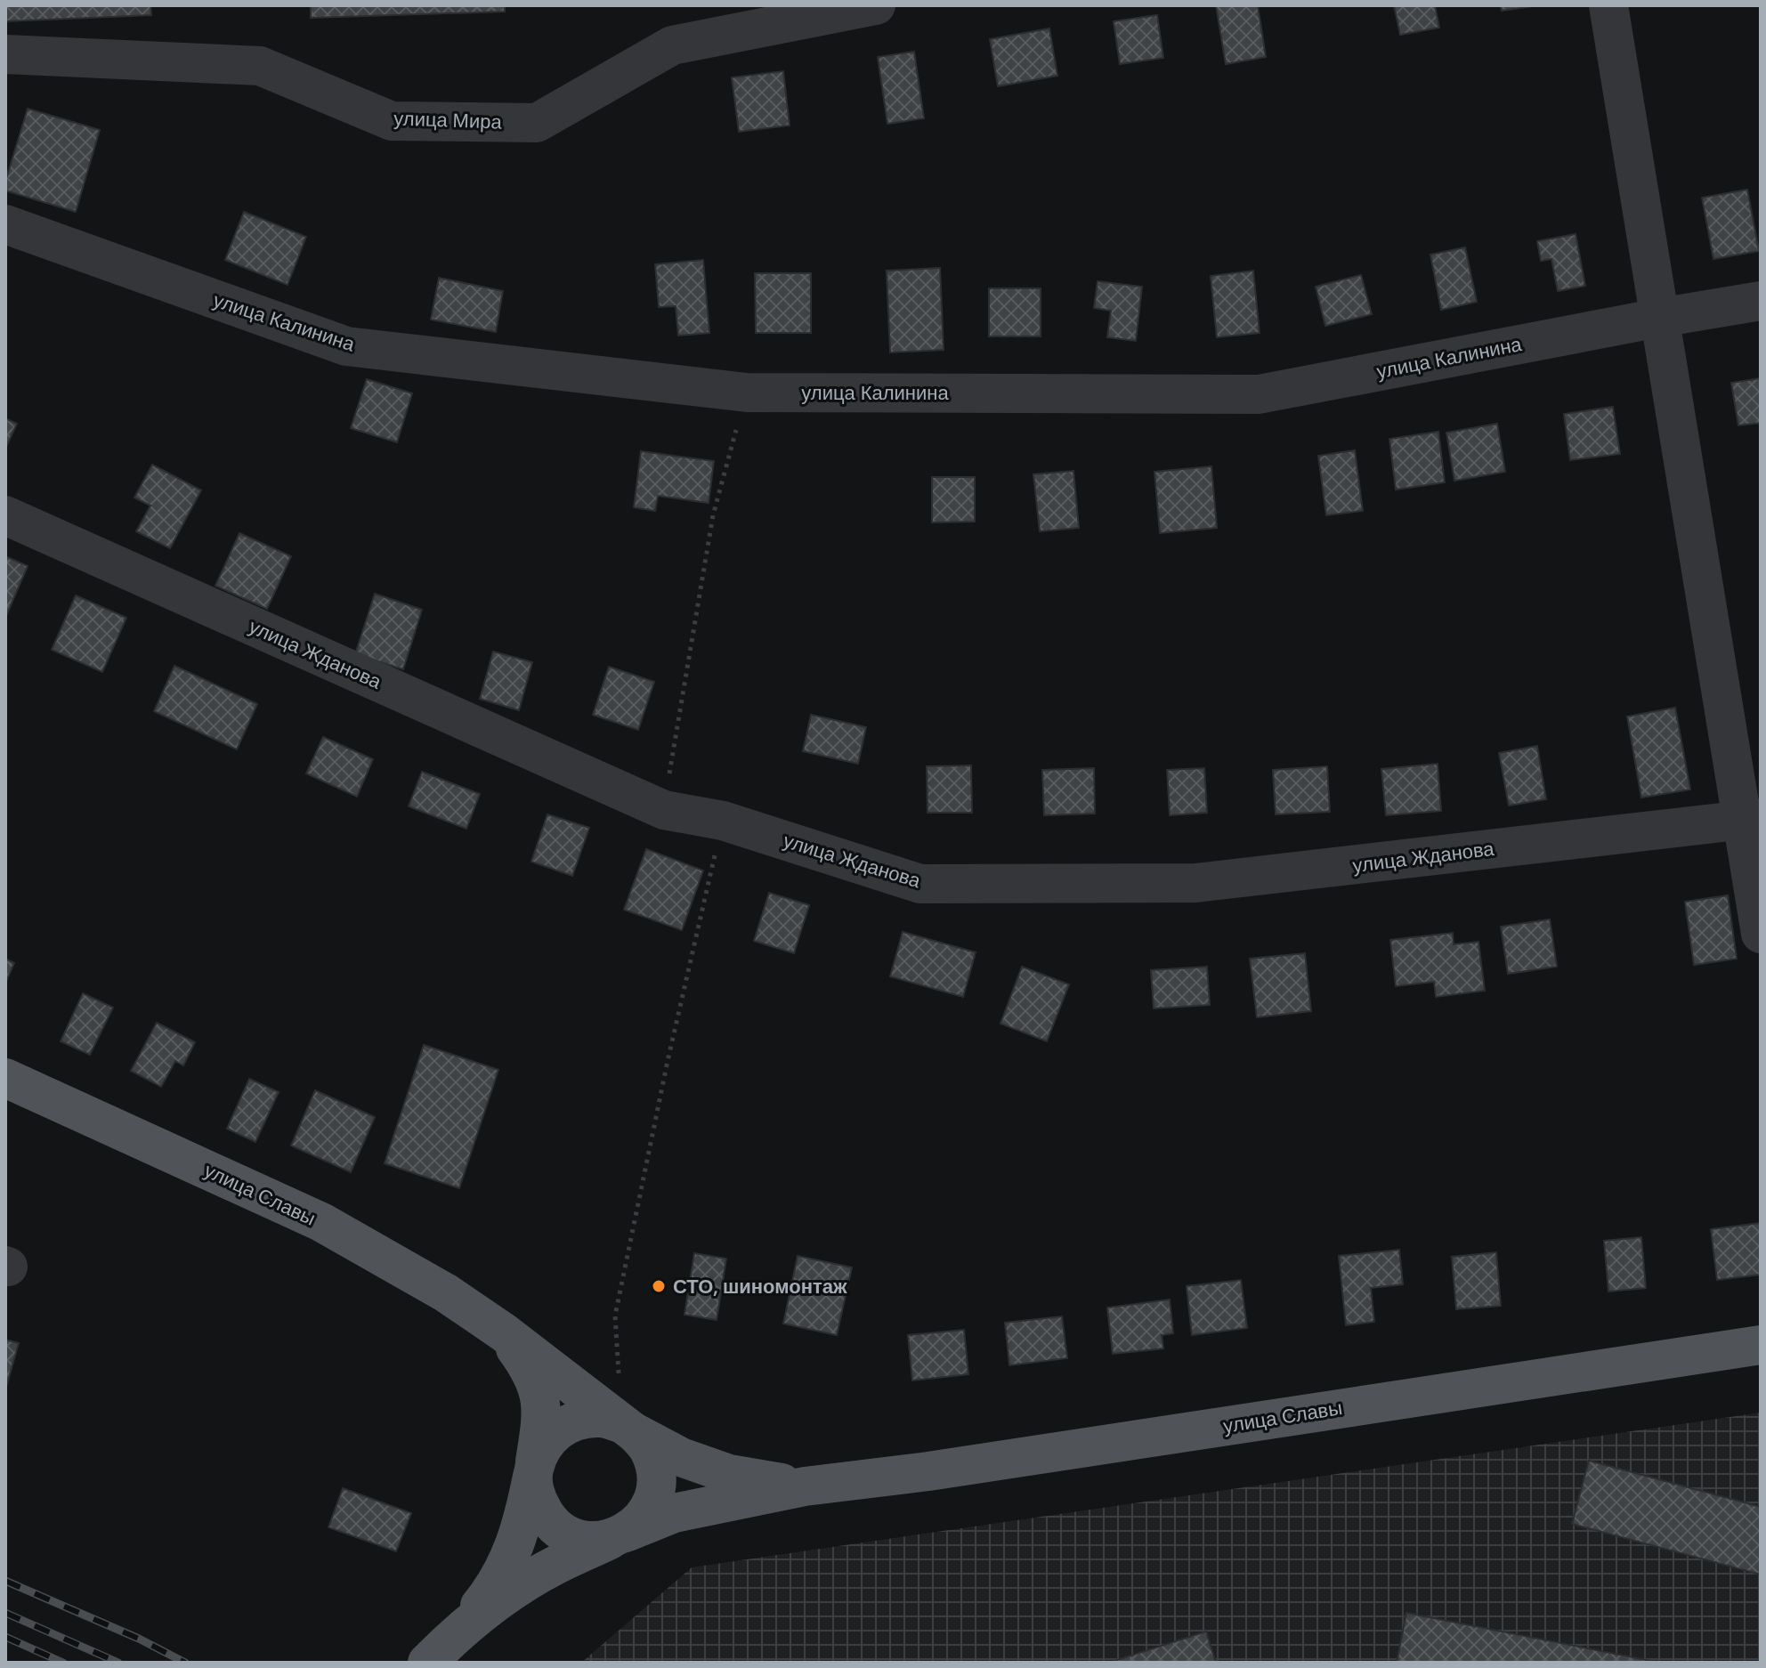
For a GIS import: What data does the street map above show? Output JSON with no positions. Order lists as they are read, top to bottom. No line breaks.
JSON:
{"streets":{"main road":["улица Славы"],"street":["улица Мира","улица Калинина","улица Жданова"]},"places":["СТО, шиномонтаж"]}
